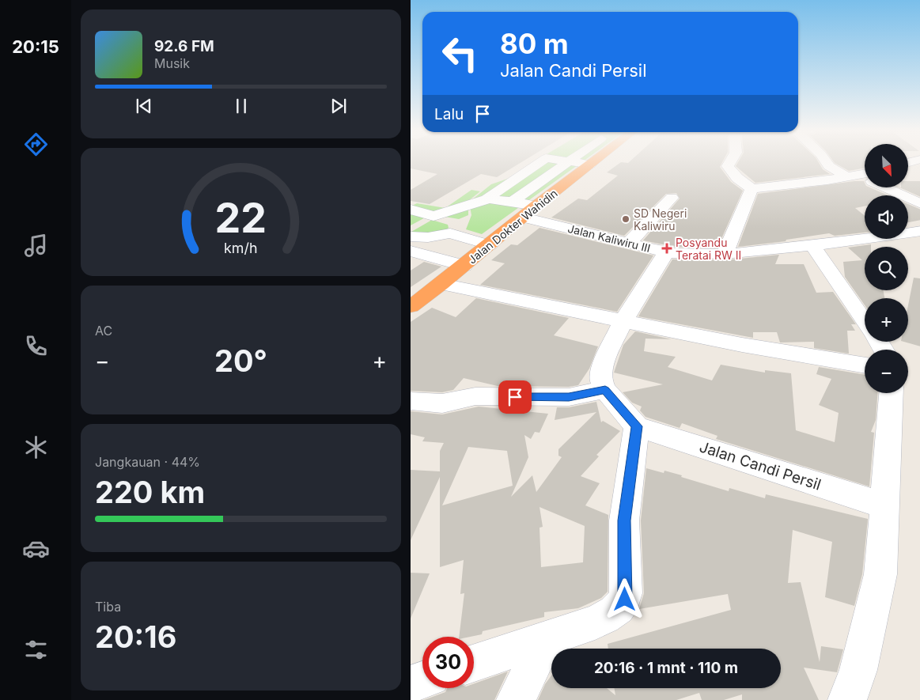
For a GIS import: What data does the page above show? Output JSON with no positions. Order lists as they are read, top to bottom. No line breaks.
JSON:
{"streets":{"highway":["Jalan Dokter Wahidin"],"street":["Jalan Kaliwiru III","Jalan Candi Persil"]},"crossings":[["Jalan Dokter Wahidin","Jalan Kaliwiru III"]],"places":{"other":["SD Negeri Kaliwiru"],"health":["Posyandu Teratai RW II"]},"north":"bottom right","page":{"tabs":"20:15","turn":["80 m","Jalan Candi Persil"],"song":["92.6 FM","Musik"],"then":"Lalu","map_buttons":["+","−"],"tile":["AC",["Jangkauan · 44%","220 km"],["Tiba","20:16"]],"heat":["−","20°","+"],"limit":"30","trip":"20:16 · 1 mnt · 110 m","gauge":["22","km/h"]}}
